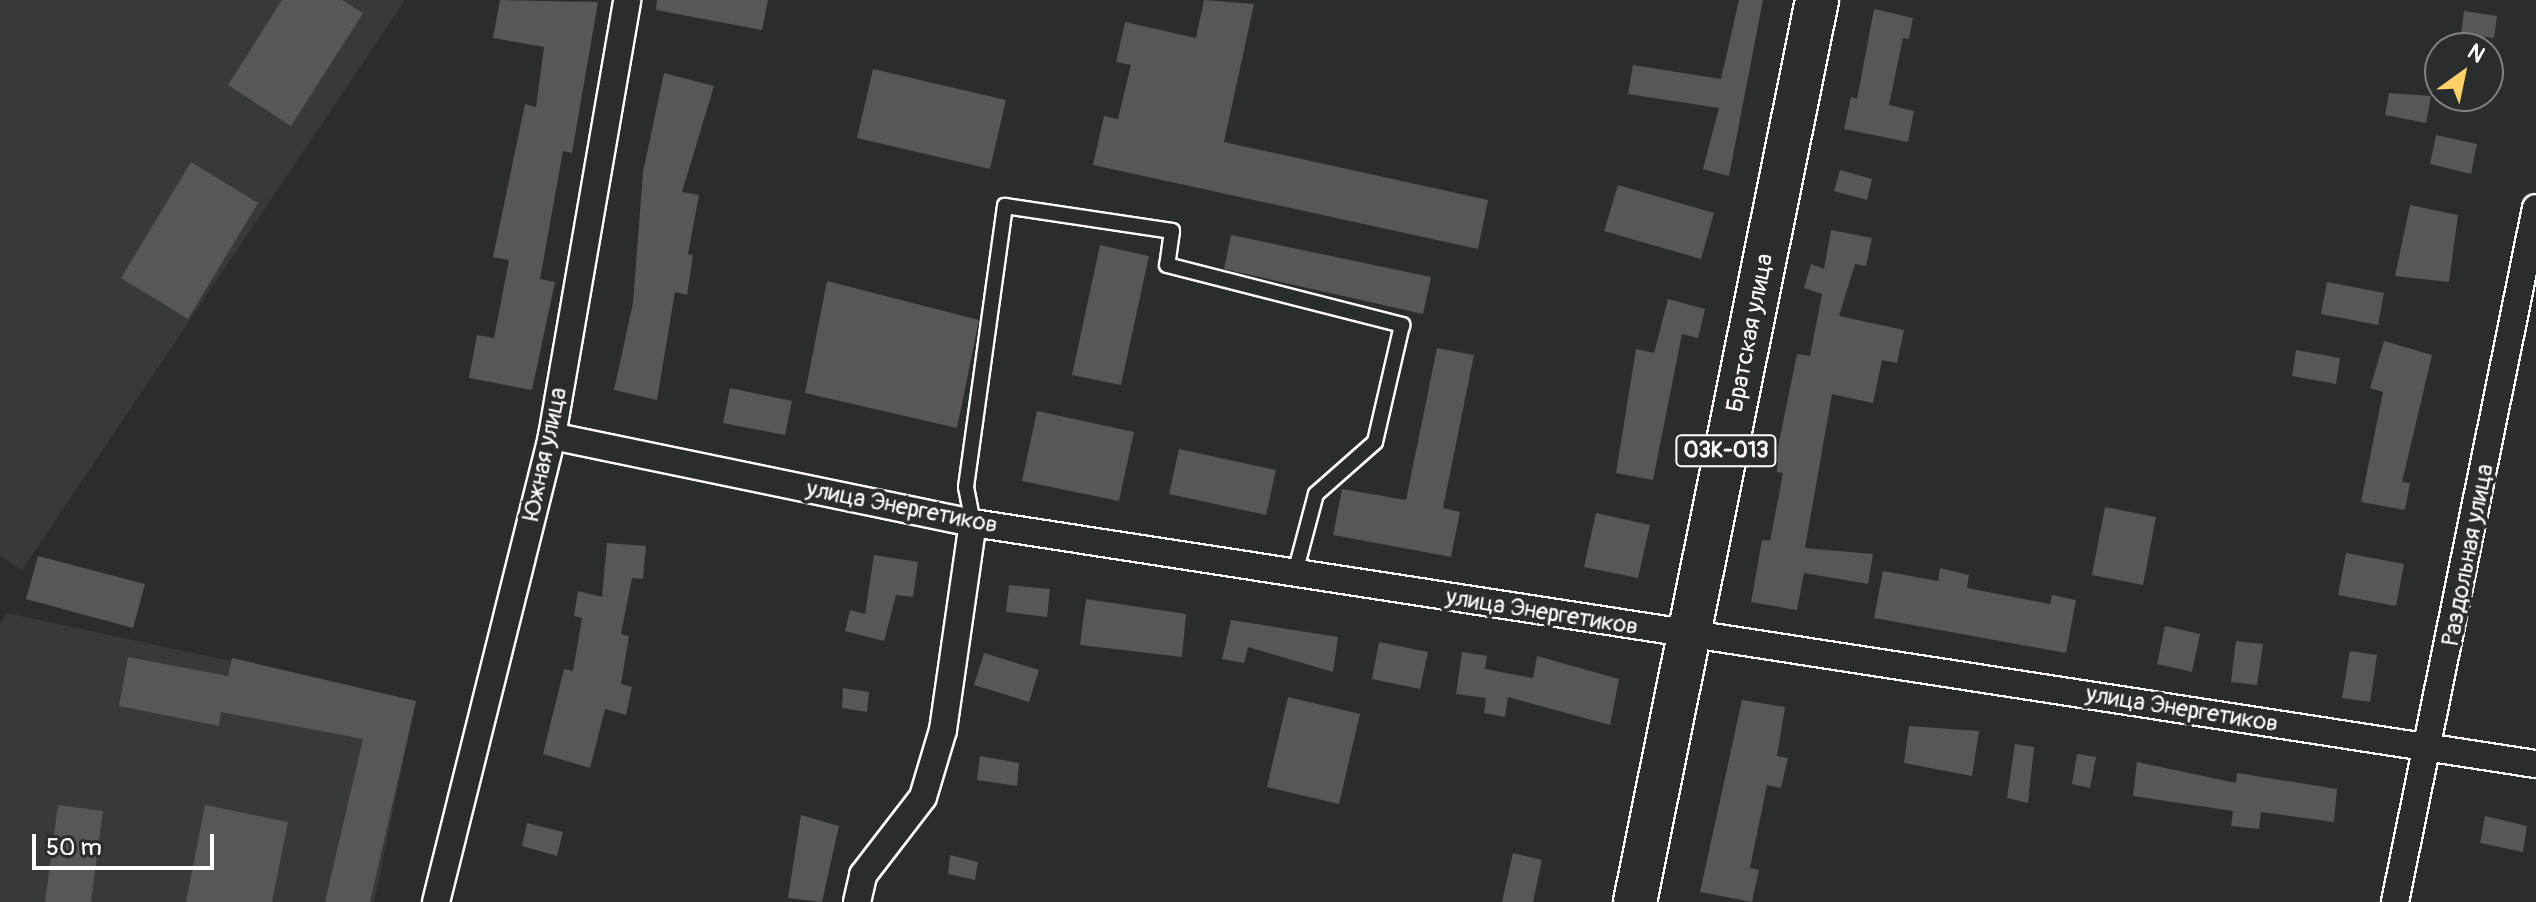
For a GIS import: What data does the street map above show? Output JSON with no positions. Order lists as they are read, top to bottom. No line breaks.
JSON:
{"streets":{"main road":["Братская улица","03К-013"],"street":["Южная улица","улица Энергетиков","Раздольная улица"]},"crossings":[["Братская улица","улица Энергетиков"],["Южная улица","улица Энергетиков"],["улица Энергетиков","Раздольная улица"]],"scale_bar":"50 m","north":"top right"}
